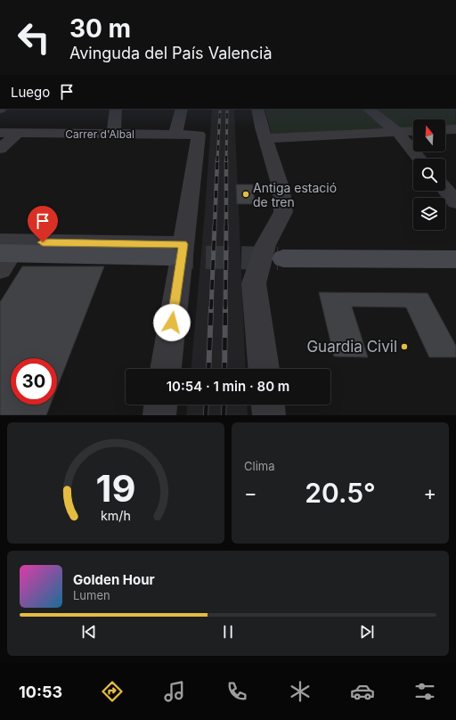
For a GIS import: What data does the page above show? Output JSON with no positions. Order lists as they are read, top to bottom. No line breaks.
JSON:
{"streets":{"street":["Carrer d'Albal"]},"places":["Antiga estació de tren","Guardia Civil"],"north":"top","page":{"turn":["30 m","Avinguda del País Valencià"],"then":"Luego","limit":"30","trip":"10:54 · 1 min · 80 m","tile":"Clima","heat":["−","20.5°","+"],"song":["Golden Hour","Lumen"],"tabs":"10:53","gauge":["19","km/h"]}}
